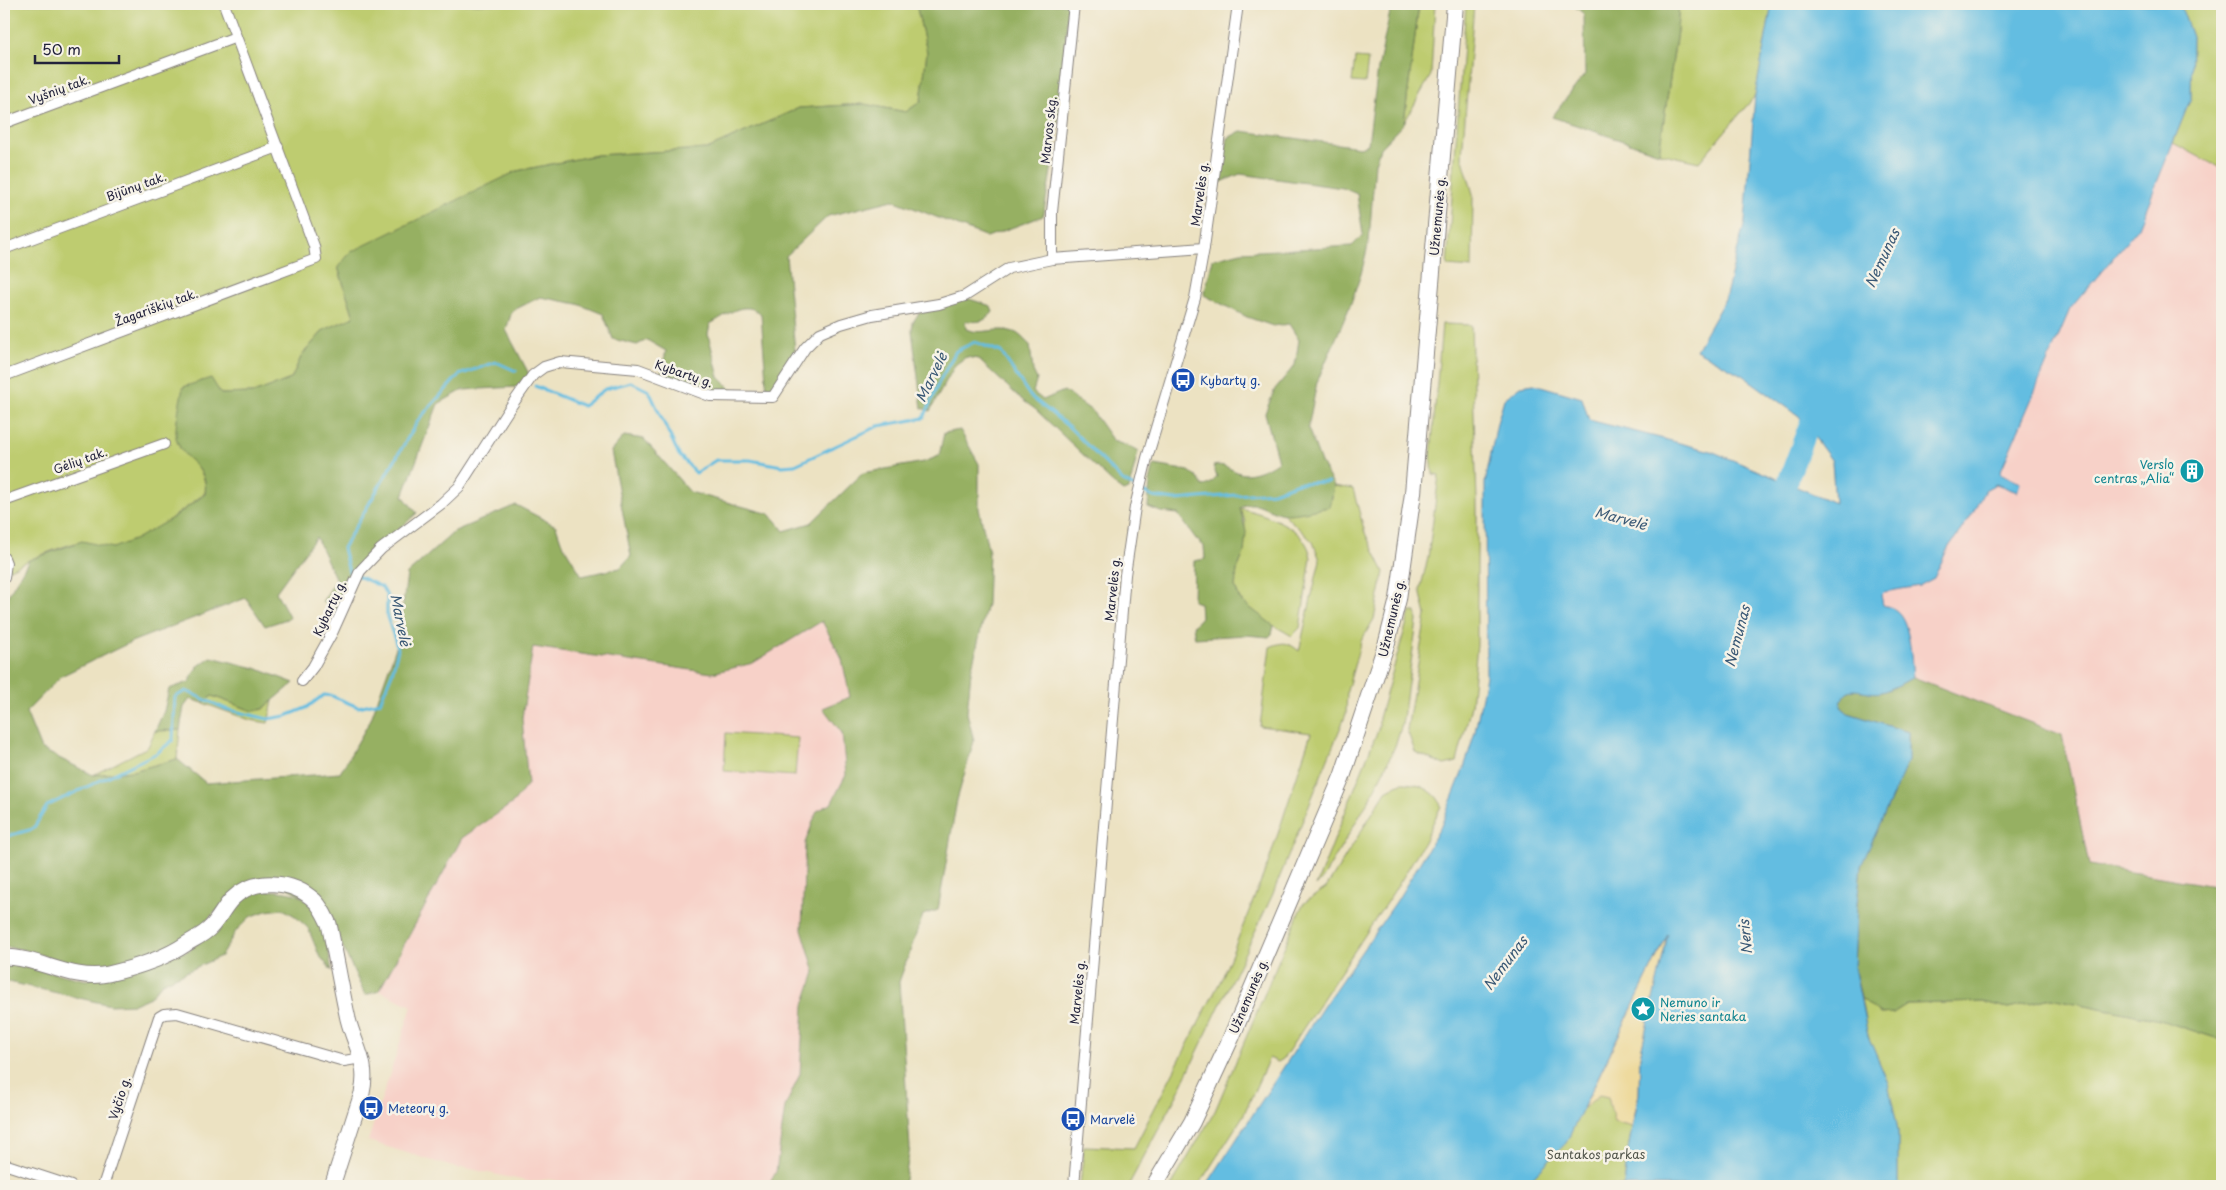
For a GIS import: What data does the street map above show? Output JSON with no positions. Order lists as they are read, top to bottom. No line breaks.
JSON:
{"streets":{"main road":["Užnemunės g."],"street":["Vyšnių tak.","Marvos skg.","Bijūnų tak.","Marvelės g.","Žagariškių tak.","Kybartų g.","Gėlių tak.","Vyčio g."]},"crossings":[["Marvos skg.","Kybartų g."],["Bijūnų tak.","Žagariškių tak."],["Marvelės g.","Kybartų g."]],"water":["Nemunas","Marvelė","Neris"],"parks":["Santakos parkas"],"places":{"bus stop":["Kybartų g.","Meteorų g.","Marvelė"],"building":["Verslo centras „Alia“"],"place":["Nemuno ir Neries santaka"]},"scale_bar":"50 m"}
